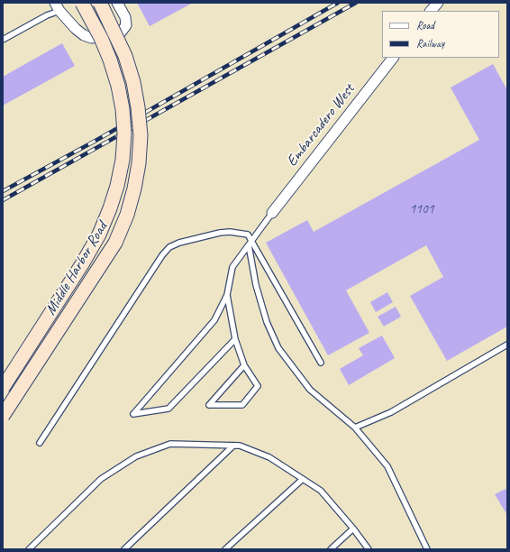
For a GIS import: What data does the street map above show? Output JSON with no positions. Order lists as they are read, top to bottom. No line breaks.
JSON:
{"streets":{"main road":["Middle Harbor Road"],"street":["Embarcadero West"]},"house_numbers":["1101"],"legend":["Road","Railway"]}
